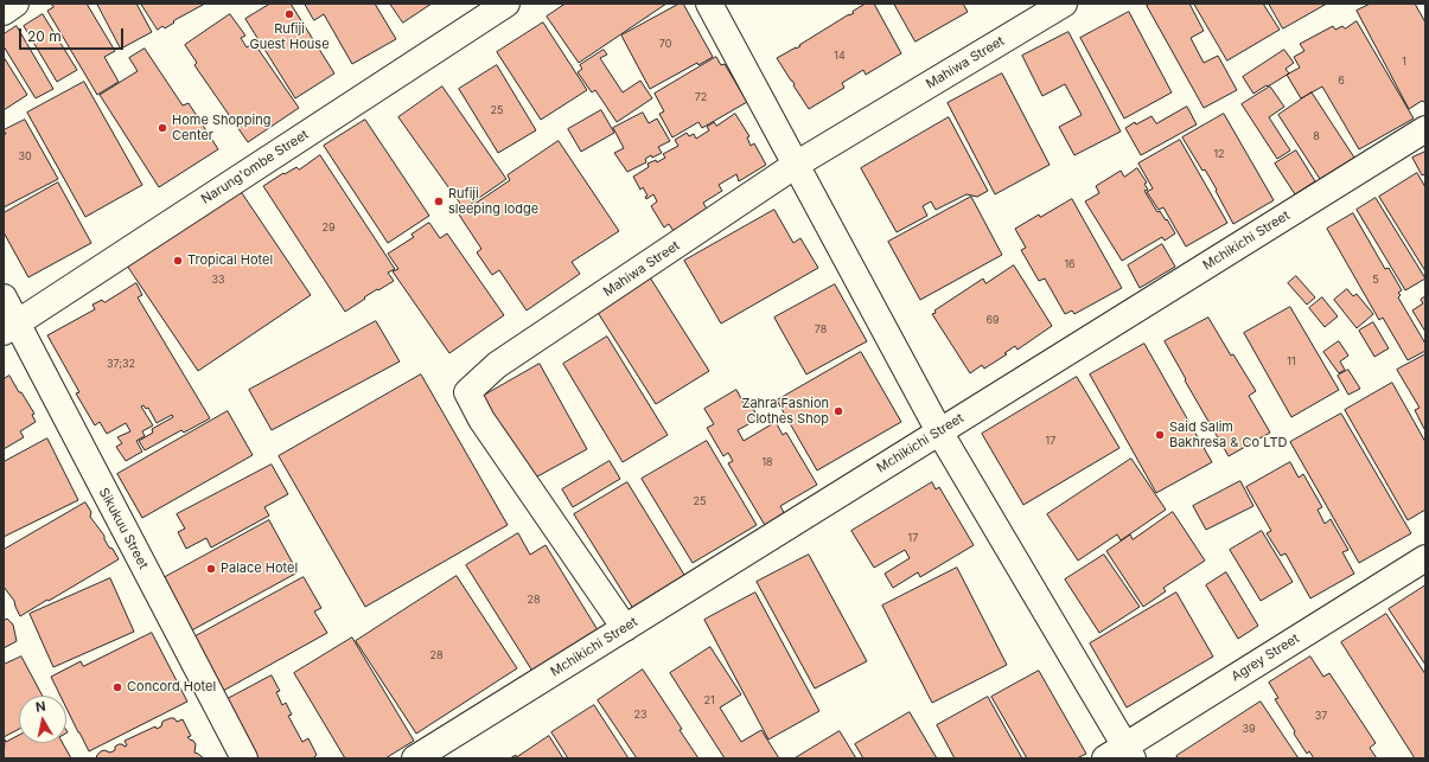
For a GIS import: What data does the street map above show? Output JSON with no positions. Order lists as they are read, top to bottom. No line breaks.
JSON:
{"streets":{"street":["Mahiwa Street","Narung'ombe Street","Mchikichi Street","Sikukuu Street","Agrey Street"]},"crossings":[["Mahiwa Street","Mchikichi Street"],["Narung'ombe Street","Sikukuu Street"]],"places":["Rufiji Guest House","Home Shopping Center","Rufiji sleeping lodge","Tropical Hotel","Zahra Fashion Clothes Shop","Said Salim Bakhresa & Co LTD","Palace Hotel","Concord Hotel"],"house_numbers":["70","14","1","6","72","25","8","12","30","29","16","33","5","69","78","11","37;32","17","18","25","17","28","28","21","23","37","39"],"scale_bar":"20 m","north":"top"}
